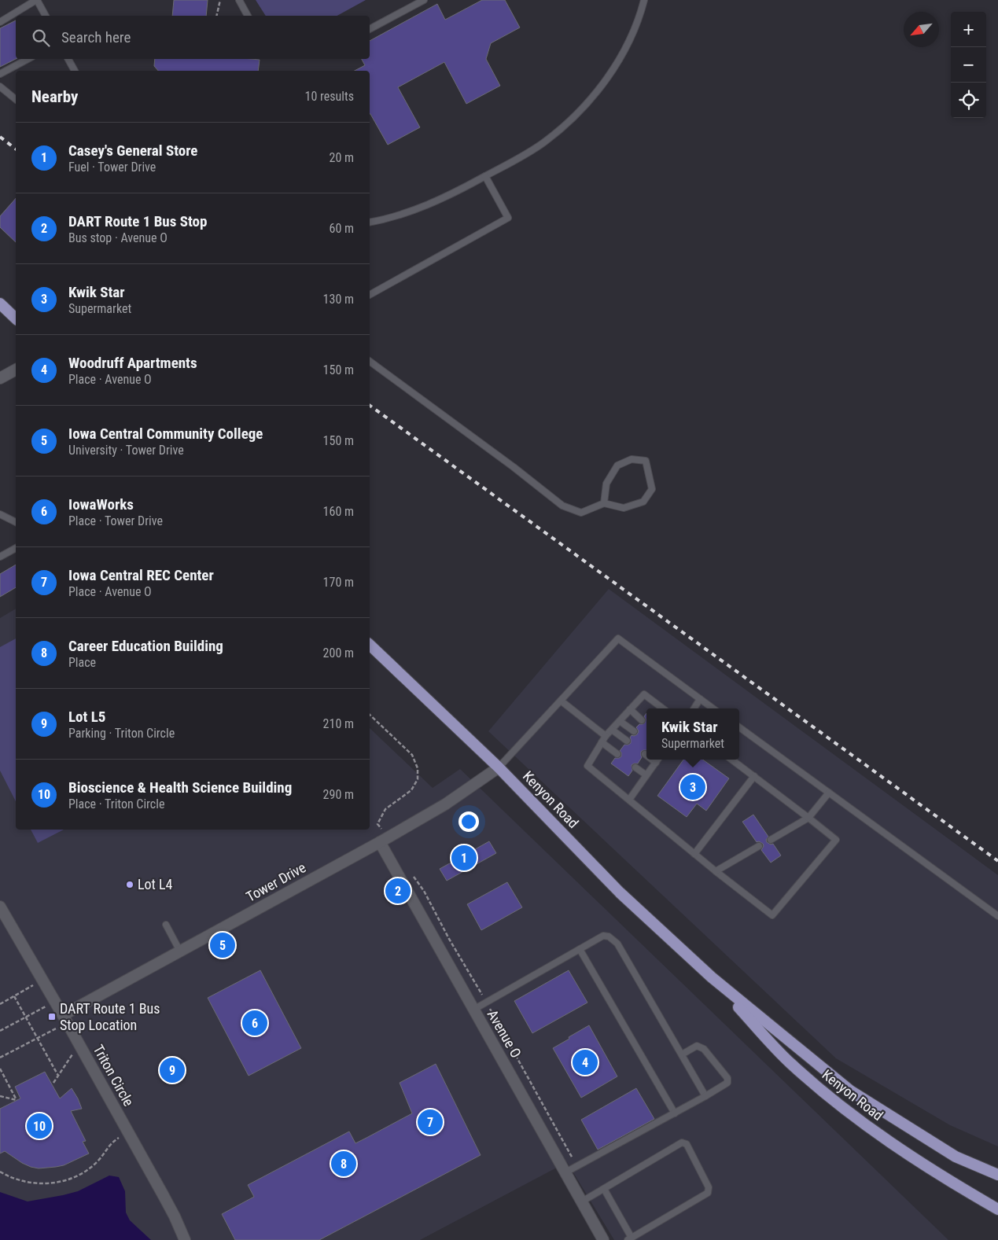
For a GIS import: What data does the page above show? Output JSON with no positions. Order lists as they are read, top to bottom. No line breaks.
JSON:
{"streets":{"main road":["Kenyon Road"],"street":["Tower Drive","Avenue O","Triton Circle"]},"crossings":[["Kenyon Road","Tower Drive"],["Tower Drive","Avenue O"],["Tower Drive","Triton Circle"]],"places":{"other":["Lot L4"],"transit":["DART Route 1 Bus Stop Location"]},"north":"bottom left","page":{"map_buttons":["+","−"],"search":"Search here","heading":["Nearby","10 results"],"list":[{"mark":"1","name":"Casey's General Store","note":"Fuel · Tower Drive","value":"20 m"},{"mark":"2","name":"DART Route 1 Bus Stop","note":"Bus stop · Avenue O","value":"60 m"},{"mark":"3","name":"Kwik Star","note":"Supermarket","value":"130 m"},{"mark":"4","name":"Woodruff Apartments","note":"Place · Avenue O","value":"150 m"},{"mark":"5","name":"Iowa Central Community College","note":"University · Tower Drive","value":"150 m"},{"mark":"6","name":"IowaWorks","note":"Place · Tower Drive","value":"160 m"},{"mark":"7","name":"Iowa Central REC Center","note":"Place · Avenue O","value":"170 m"},{"mark":"8","name":"Career Education Building","note":"Place","value":"200 m"},{"mark":"9","name":"Lot L5","note":"Parking · Triton Circle","value":"210 m"},{"mark":"10","name":"Bioscience & Health Science Building","note":"Place · Triton Circle","value":"290 m"}],"popup":["Kwik Star","Supermarket"],"pins":["3","1","2","5","6","4","9","7","10","8"]}}
